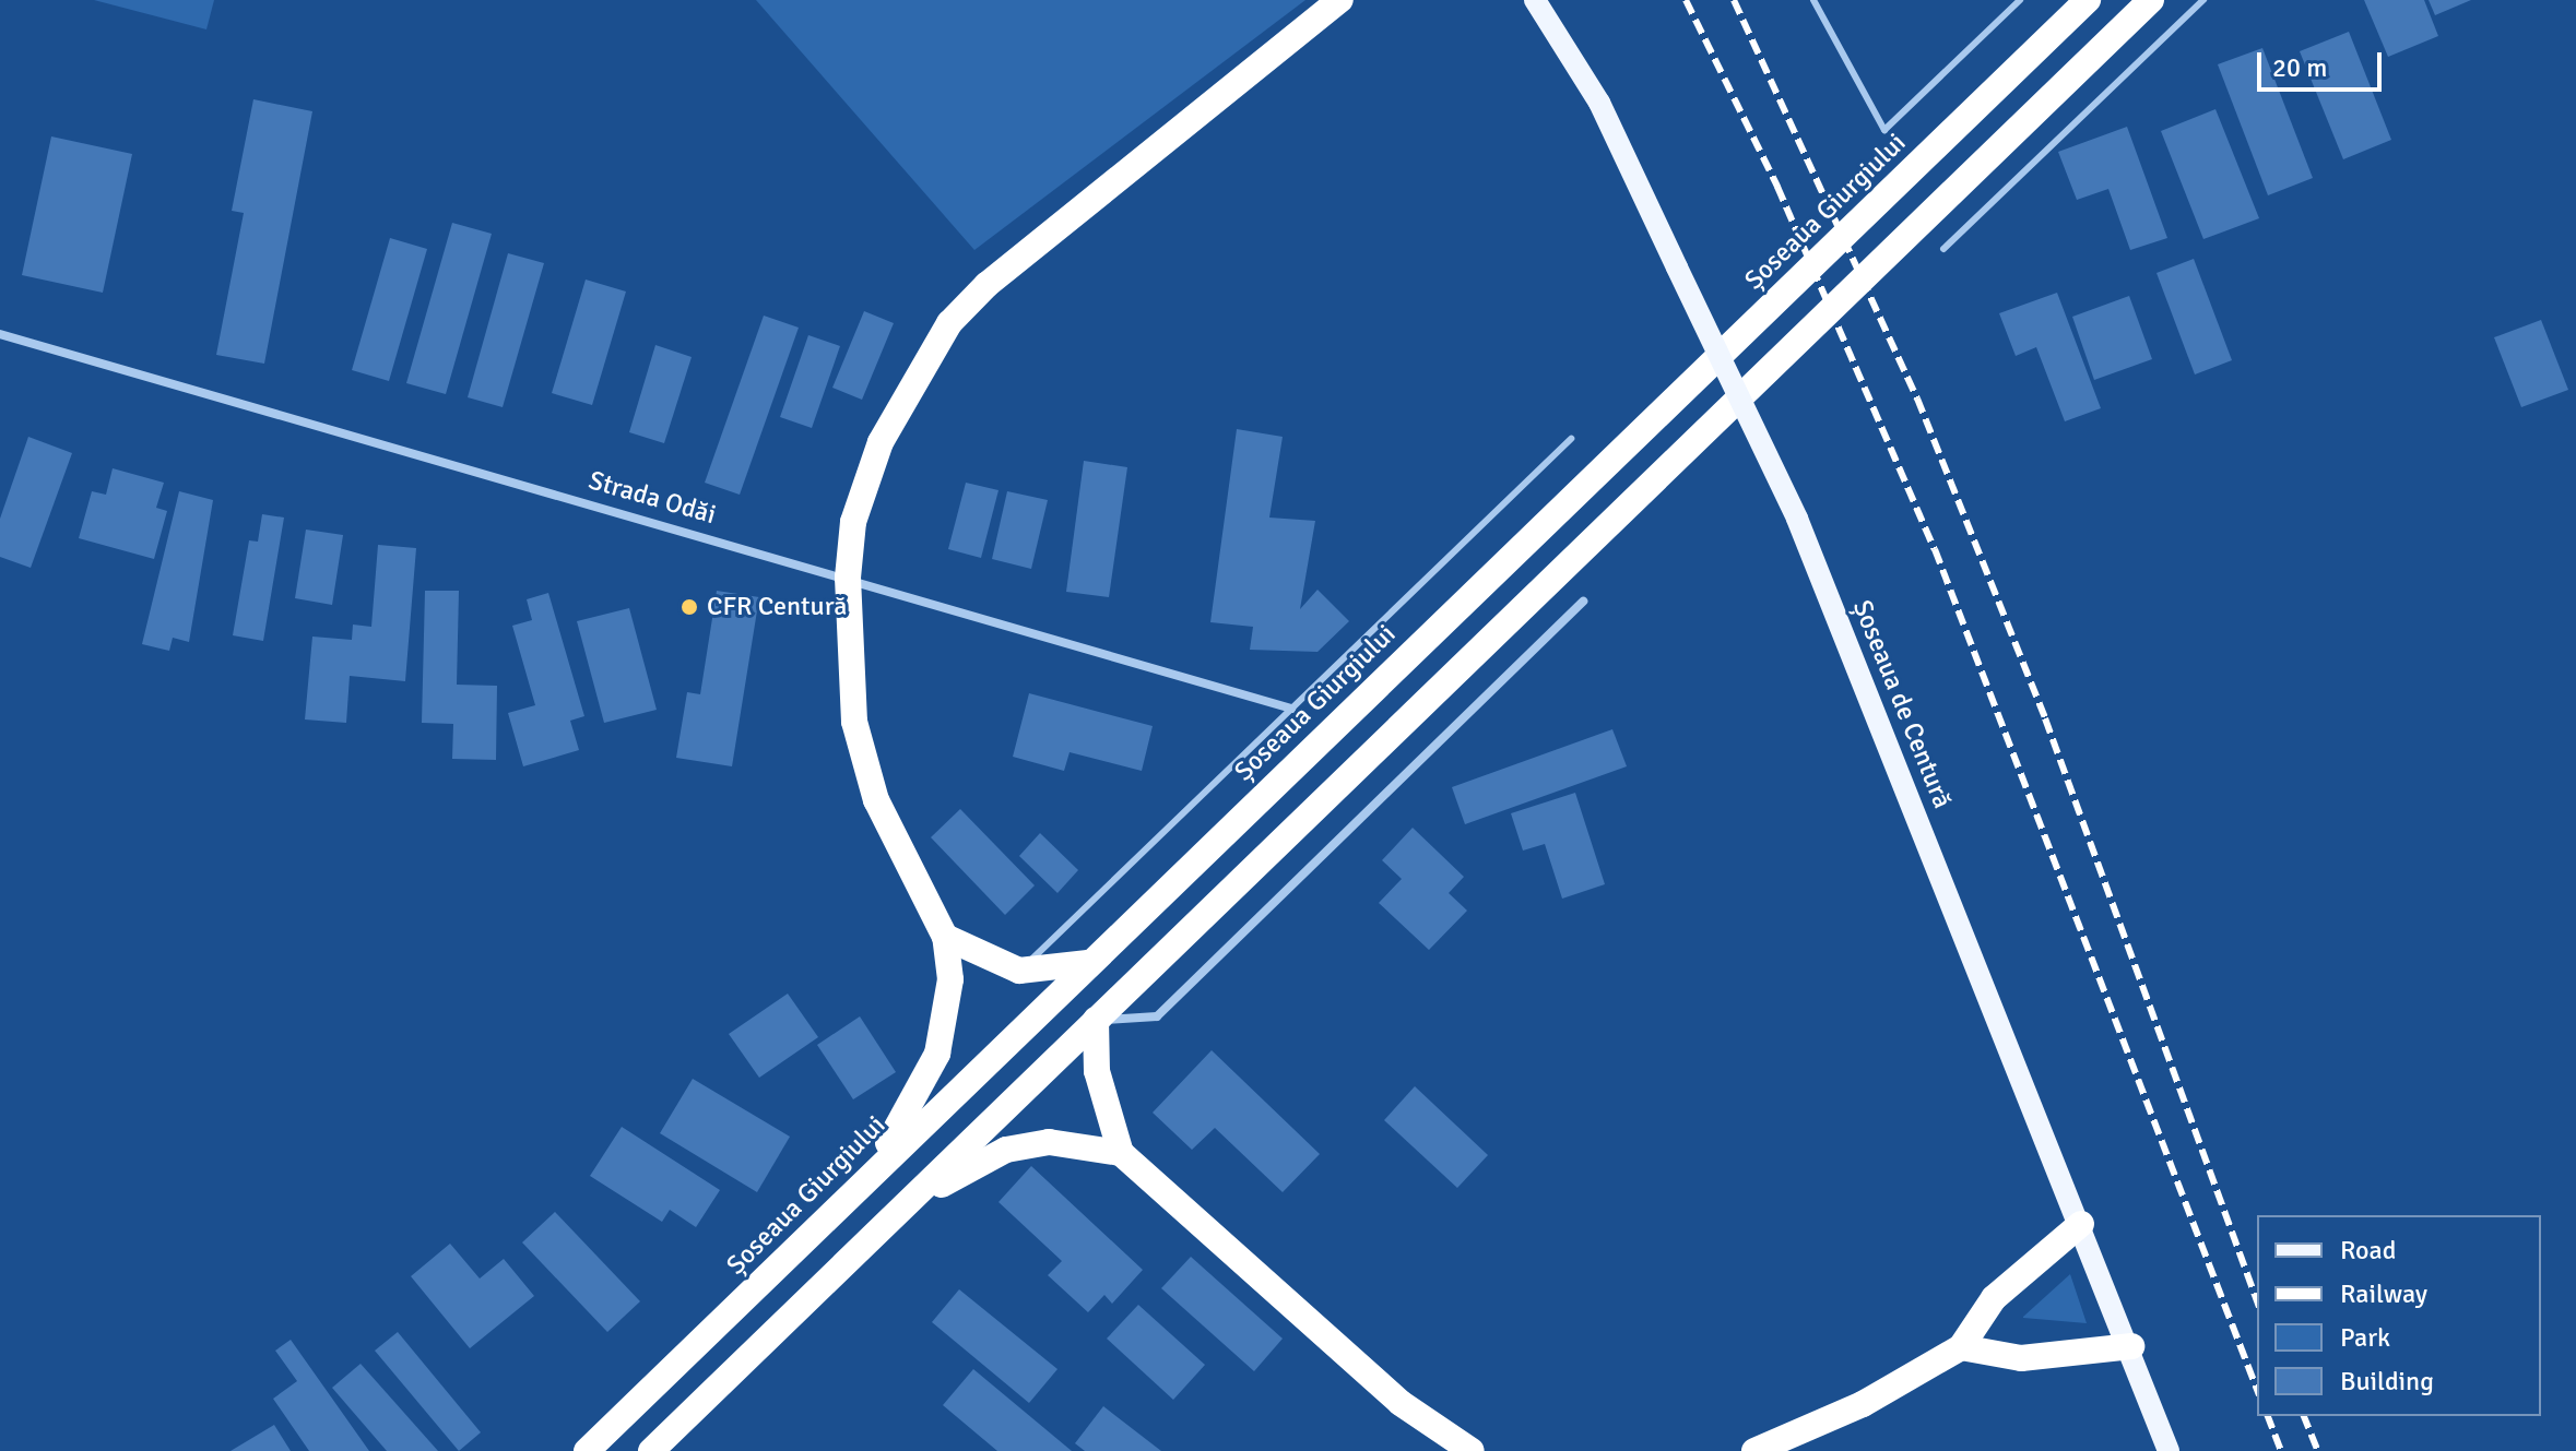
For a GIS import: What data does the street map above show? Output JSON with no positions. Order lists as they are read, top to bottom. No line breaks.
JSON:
{"streets":{"highway":["Șoseaua Giurgiului"],"main road":["Șoseaua de Centură"],"street":["Strada Odăi"]},"crossings":[["Șoseaua Giurgiului","Strada Odăi"]],"places":["CFR Centură"],"legend":["Road","Railway","Park","Building"],"scale_bar":"20 m"}
